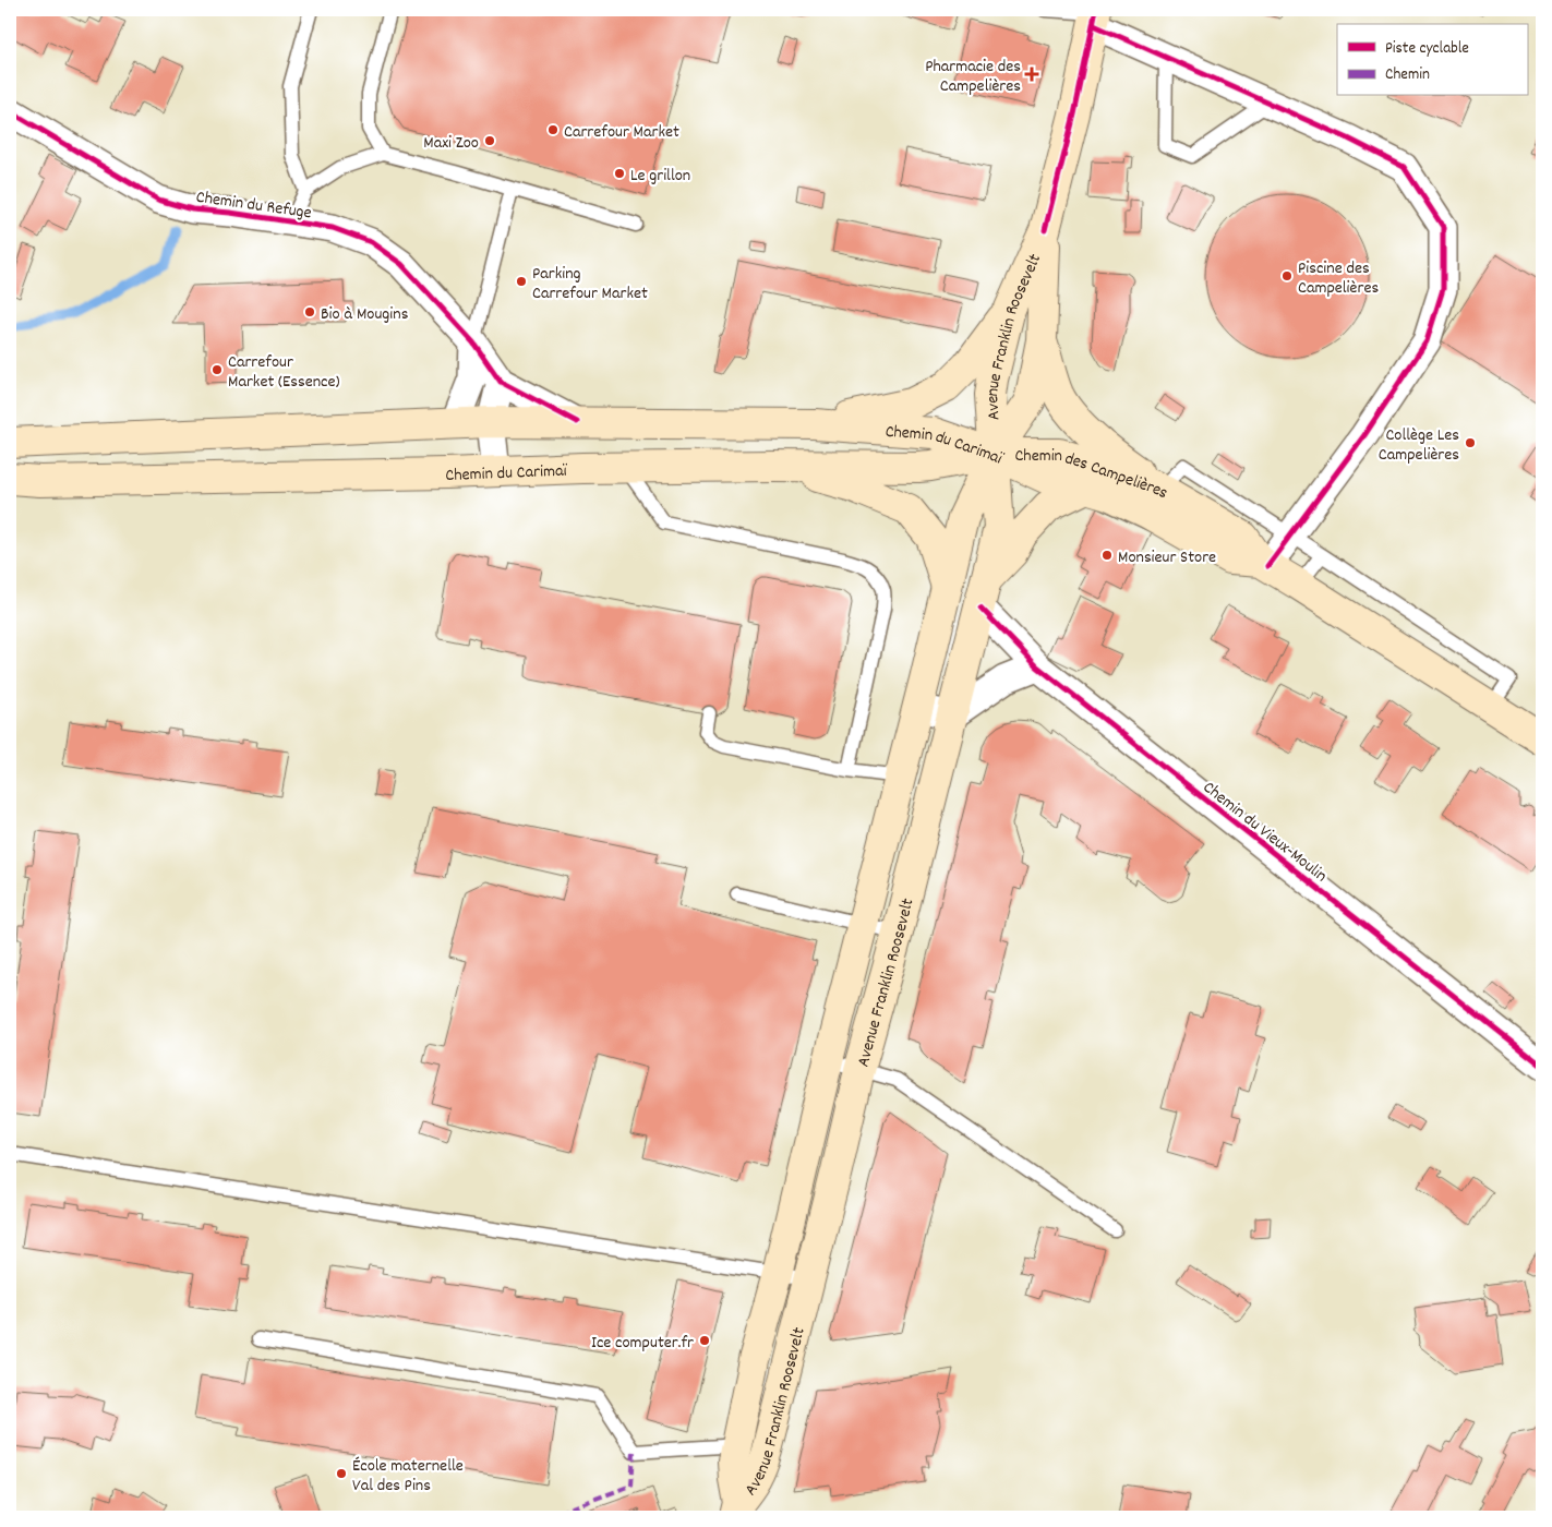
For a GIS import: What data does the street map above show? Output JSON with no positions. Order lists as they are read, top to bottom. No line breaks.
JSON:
{"streets":{"main road":["Avenue Franklin Roosevelt","Chemin du Carimaï","Chemin des Campelières"],"street":["Chemin du Refuge","Chemin du Vieux-Moulin"]},"crossings":[["Chemin du Refuge","Chemin du Carimaï"],["Avenue Franklin Roosevelt","Chemin du Carimaï"],["Avenue Franklin Roosevelt","Chemin des Campelières"],["Avenue Franklin Roosevelt","Chemin du Vieux-Moulin"],["Chemin du Carimaï","Chemin des Campelières"]],"places":{"health":["Pharmacie des Campelières"],"other":["Carrefour Market","Maxi Zoo","Le grillon","Piscine des Campelières","Parking Carrefour Market","Bio à Mougins","Carrefour Market (Essence)","Collège Les Campelières","Monsieur Store","Ice computer.fr","École maternelle Val des Pins"]},"legend":["Piste cyclable","Chemin"]}
